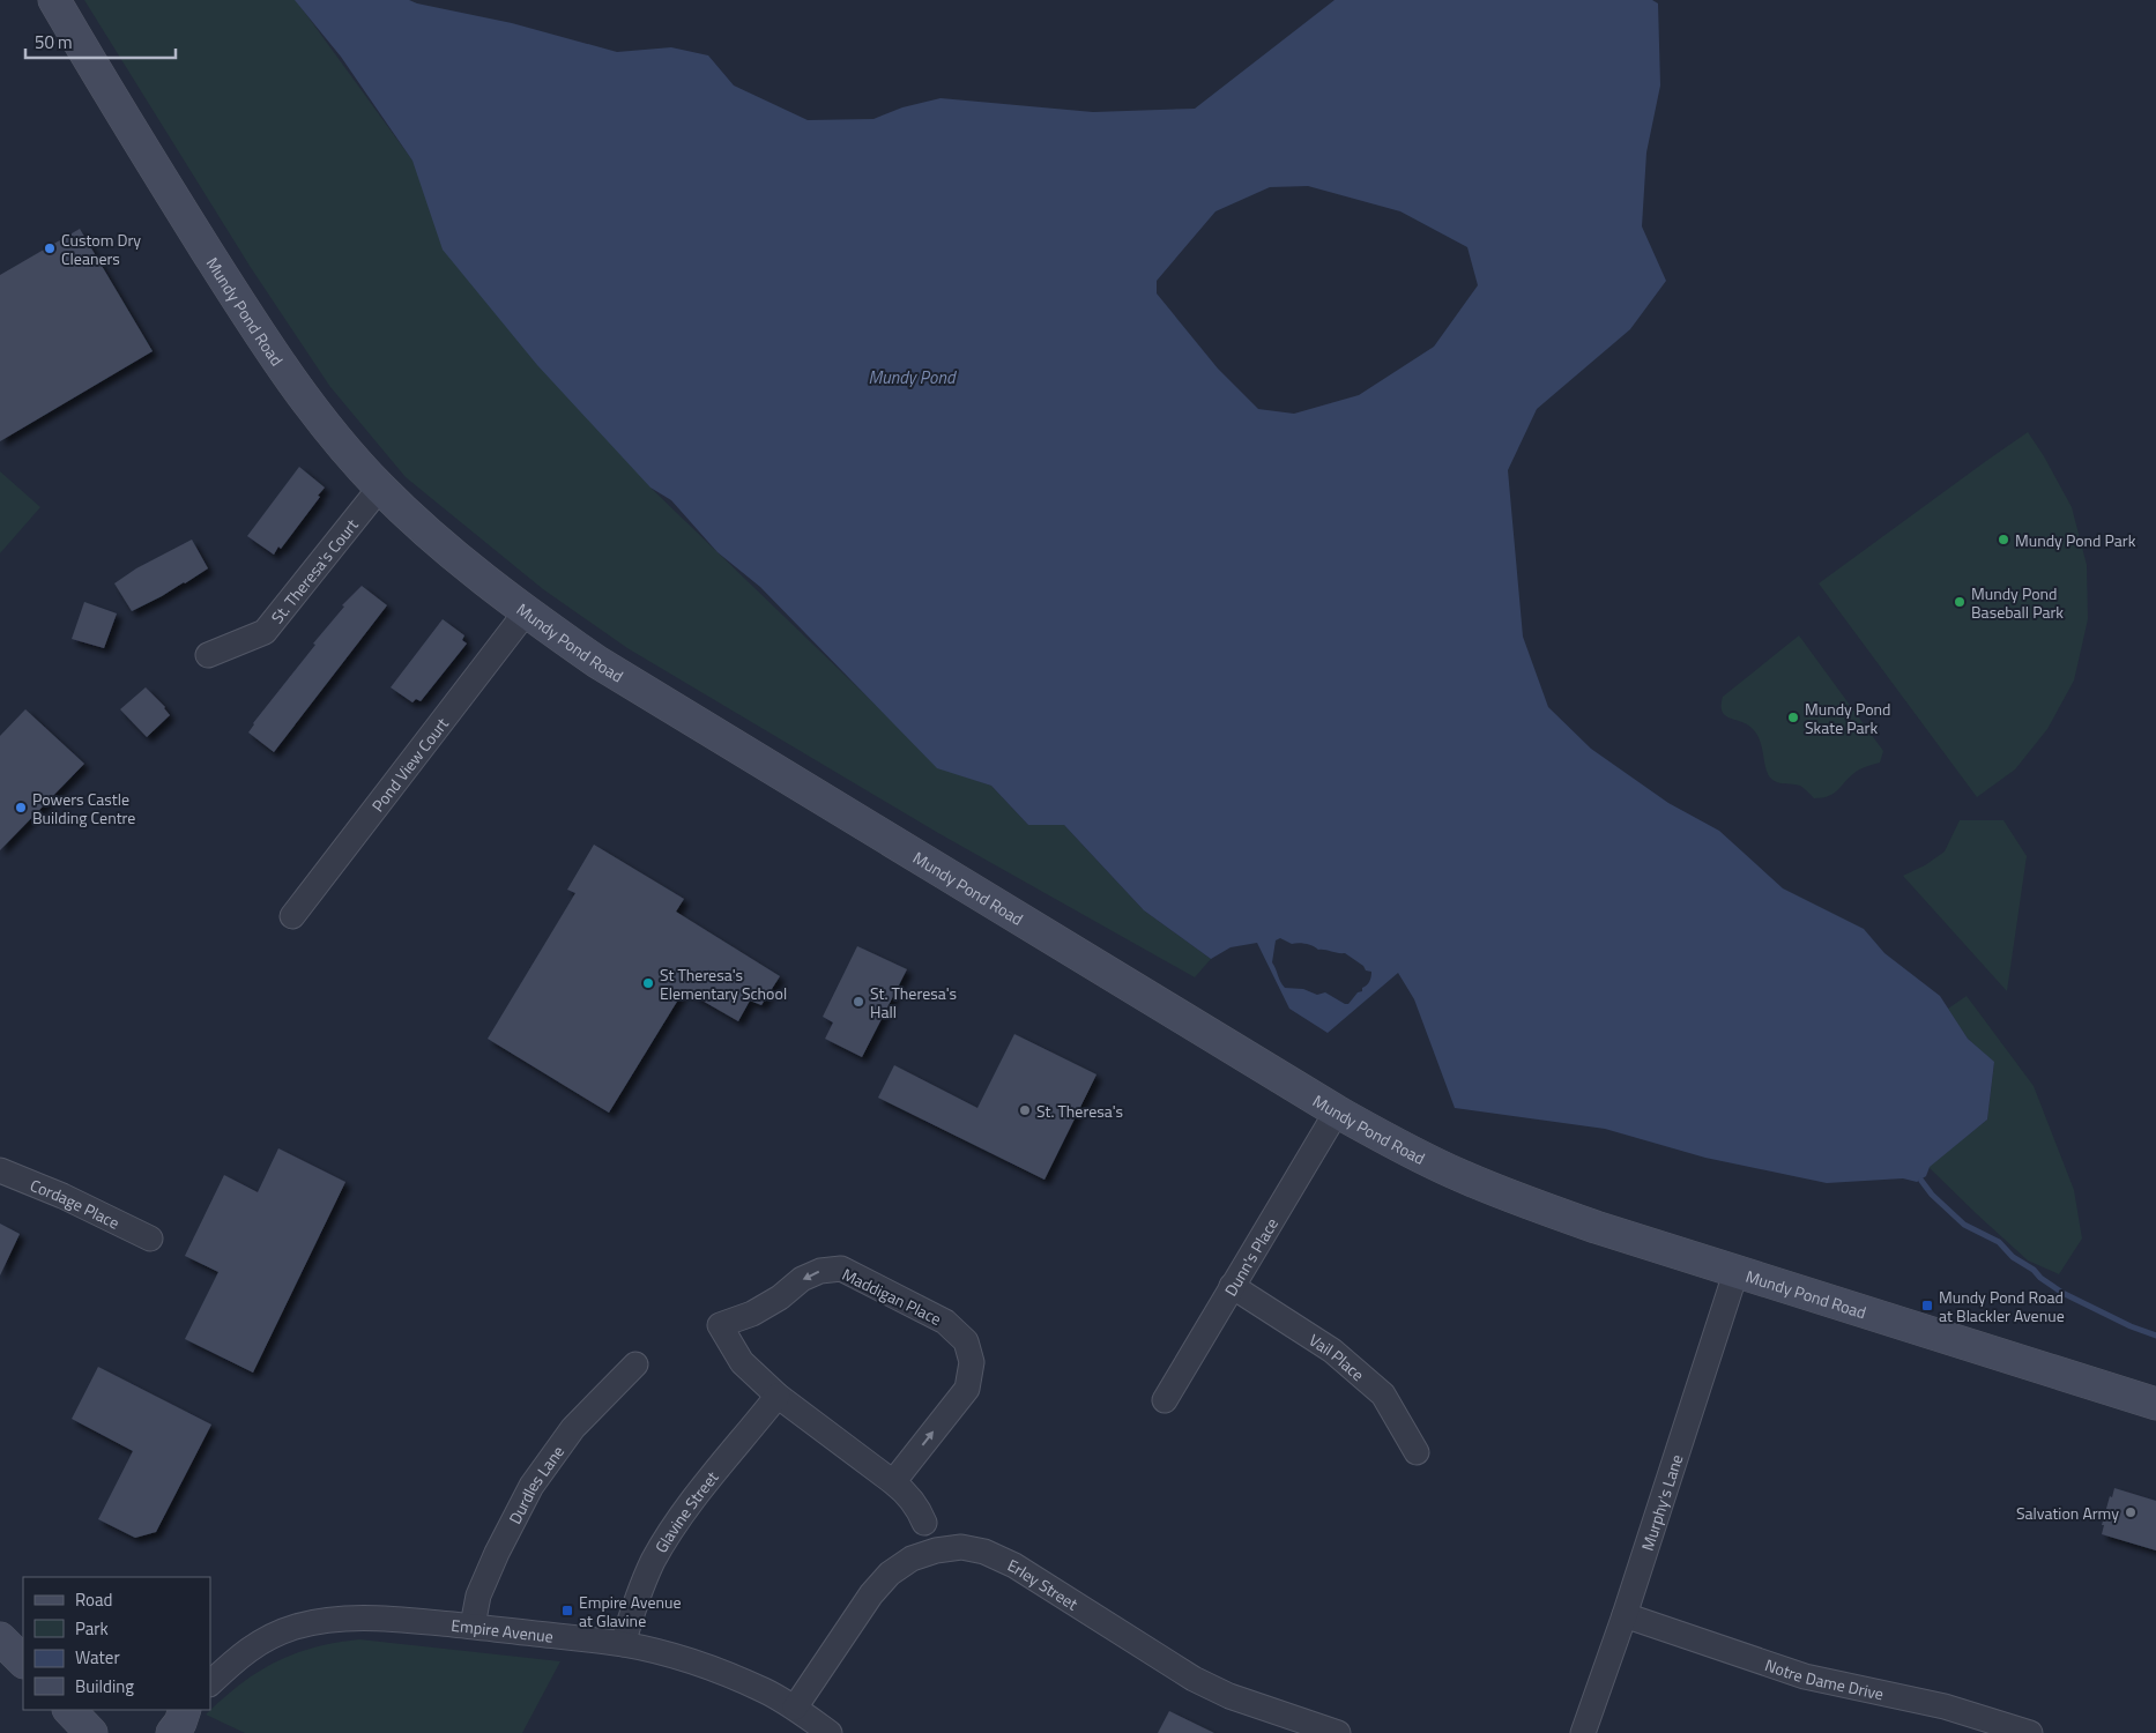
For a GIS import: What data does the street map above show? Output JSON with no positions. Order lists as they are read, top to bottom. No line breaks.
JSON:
{"streets":{"street":["Mundy Pond Road","St. Theresa's Court","Pond View Court","Cordage Place","Dunn's Place","Maddigan Place","Vail Place","Durdles Lane","Murphy's Lane","Glavine Street","Erley Street","Empire Avenue","Notre Dame Drive"]},"crossings":[["Mundy Pond Road","St. Theresa's Court"],["Mundy Pond Road","Pond View Court"],["Mundy Pond Road","Dunn's Place"],["Mundy Pond Road","Murphy's Lane"],["Dunn's Place","Vail Place"],["Maddigan Place","Glavine Street"],["Durdles Lane","Empire Avenue"],["Murphy's Lane","Notre Dame Drive"],["Glavine Street","Empire Avenue"],["Erley Street","Empire Avenue"]],"water":["Mundy Pond"],"places":{"other":["Custom Dry Cleaners","Mundy Pond Park","Mundy Pond Baseball Park","Mundy Pond Skate Park","Powers Castle Building Centre","St Theresa's Elementary School","St. Theresa's Hall","St. Theresa's","Salvation Army"],"transit":["Mundy Pond Road at Blackler Avenue","Empire Avenue at Glavine"]},"legend":["Road","Park","Water","Building"],"scale_bar":"50 m"}
